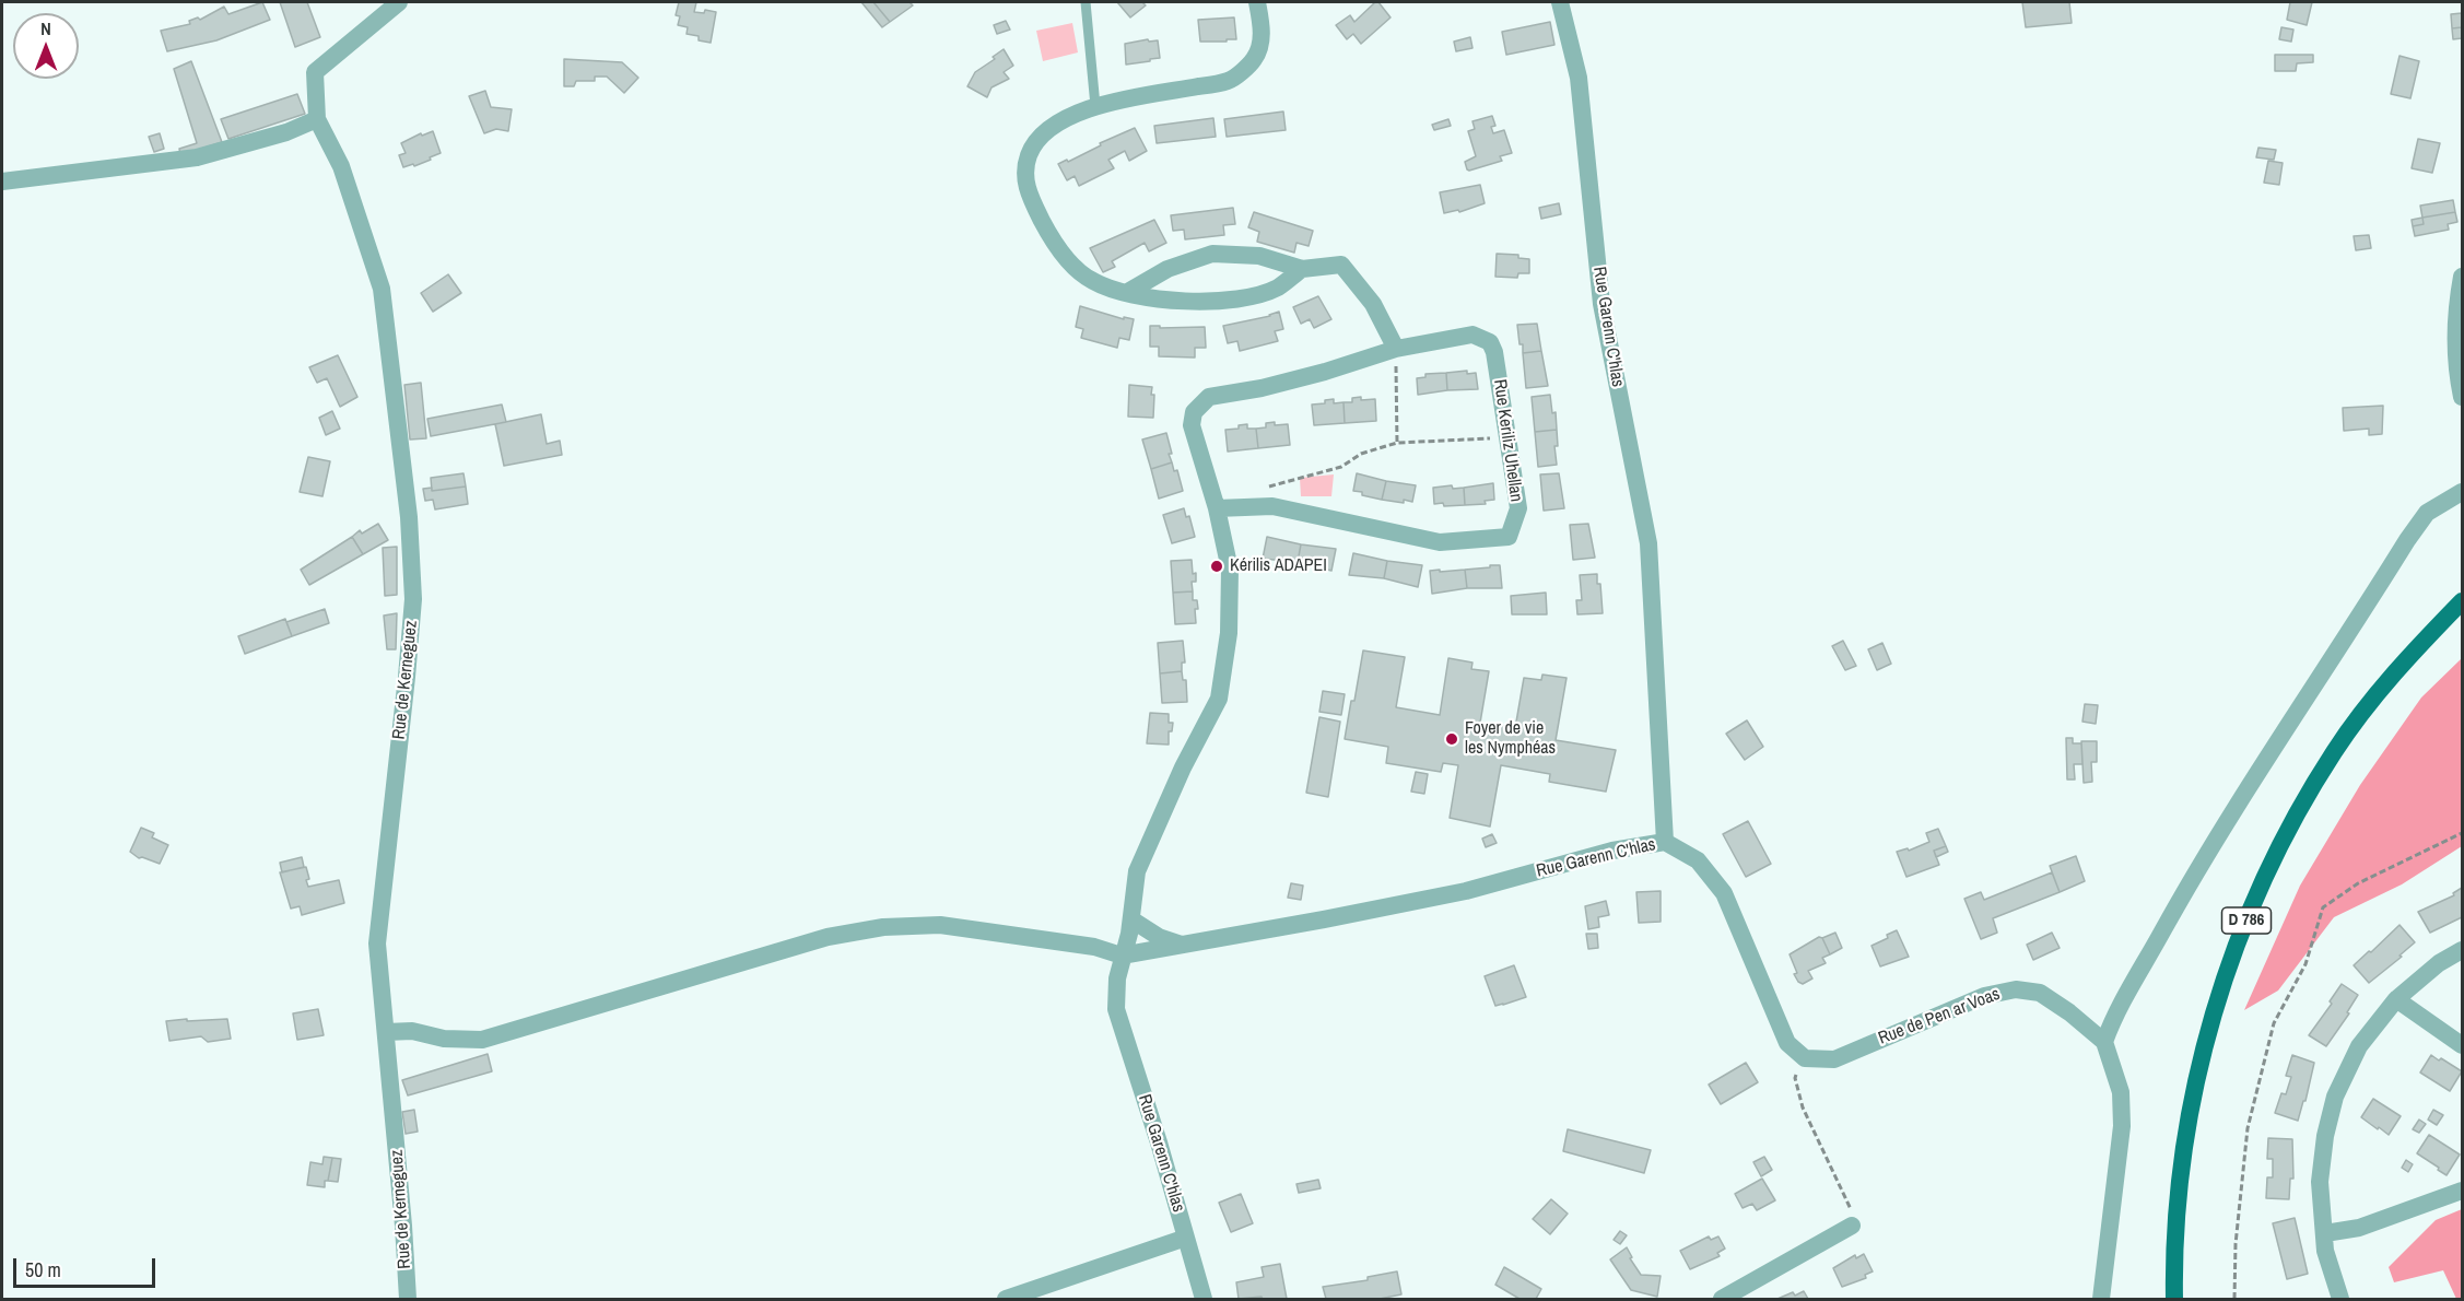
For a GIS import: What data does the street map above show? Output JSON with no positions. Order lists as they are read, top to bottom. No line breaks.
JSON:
{"streets":{"main road":["D 786"],"street":["Rue Garenn C'hlas","Rue Keriliz Uhellan","Rue de Kerneguez","Rue de Pen ar Voas"]},"crossings":[["Rue Garenn C'hlas","Rue Keriliz Uhellan"]],"places":["Kérilis ADAPEI","Foyer de vie les Nymphéas"],"scale_bar":"50 m","north":"top"}
